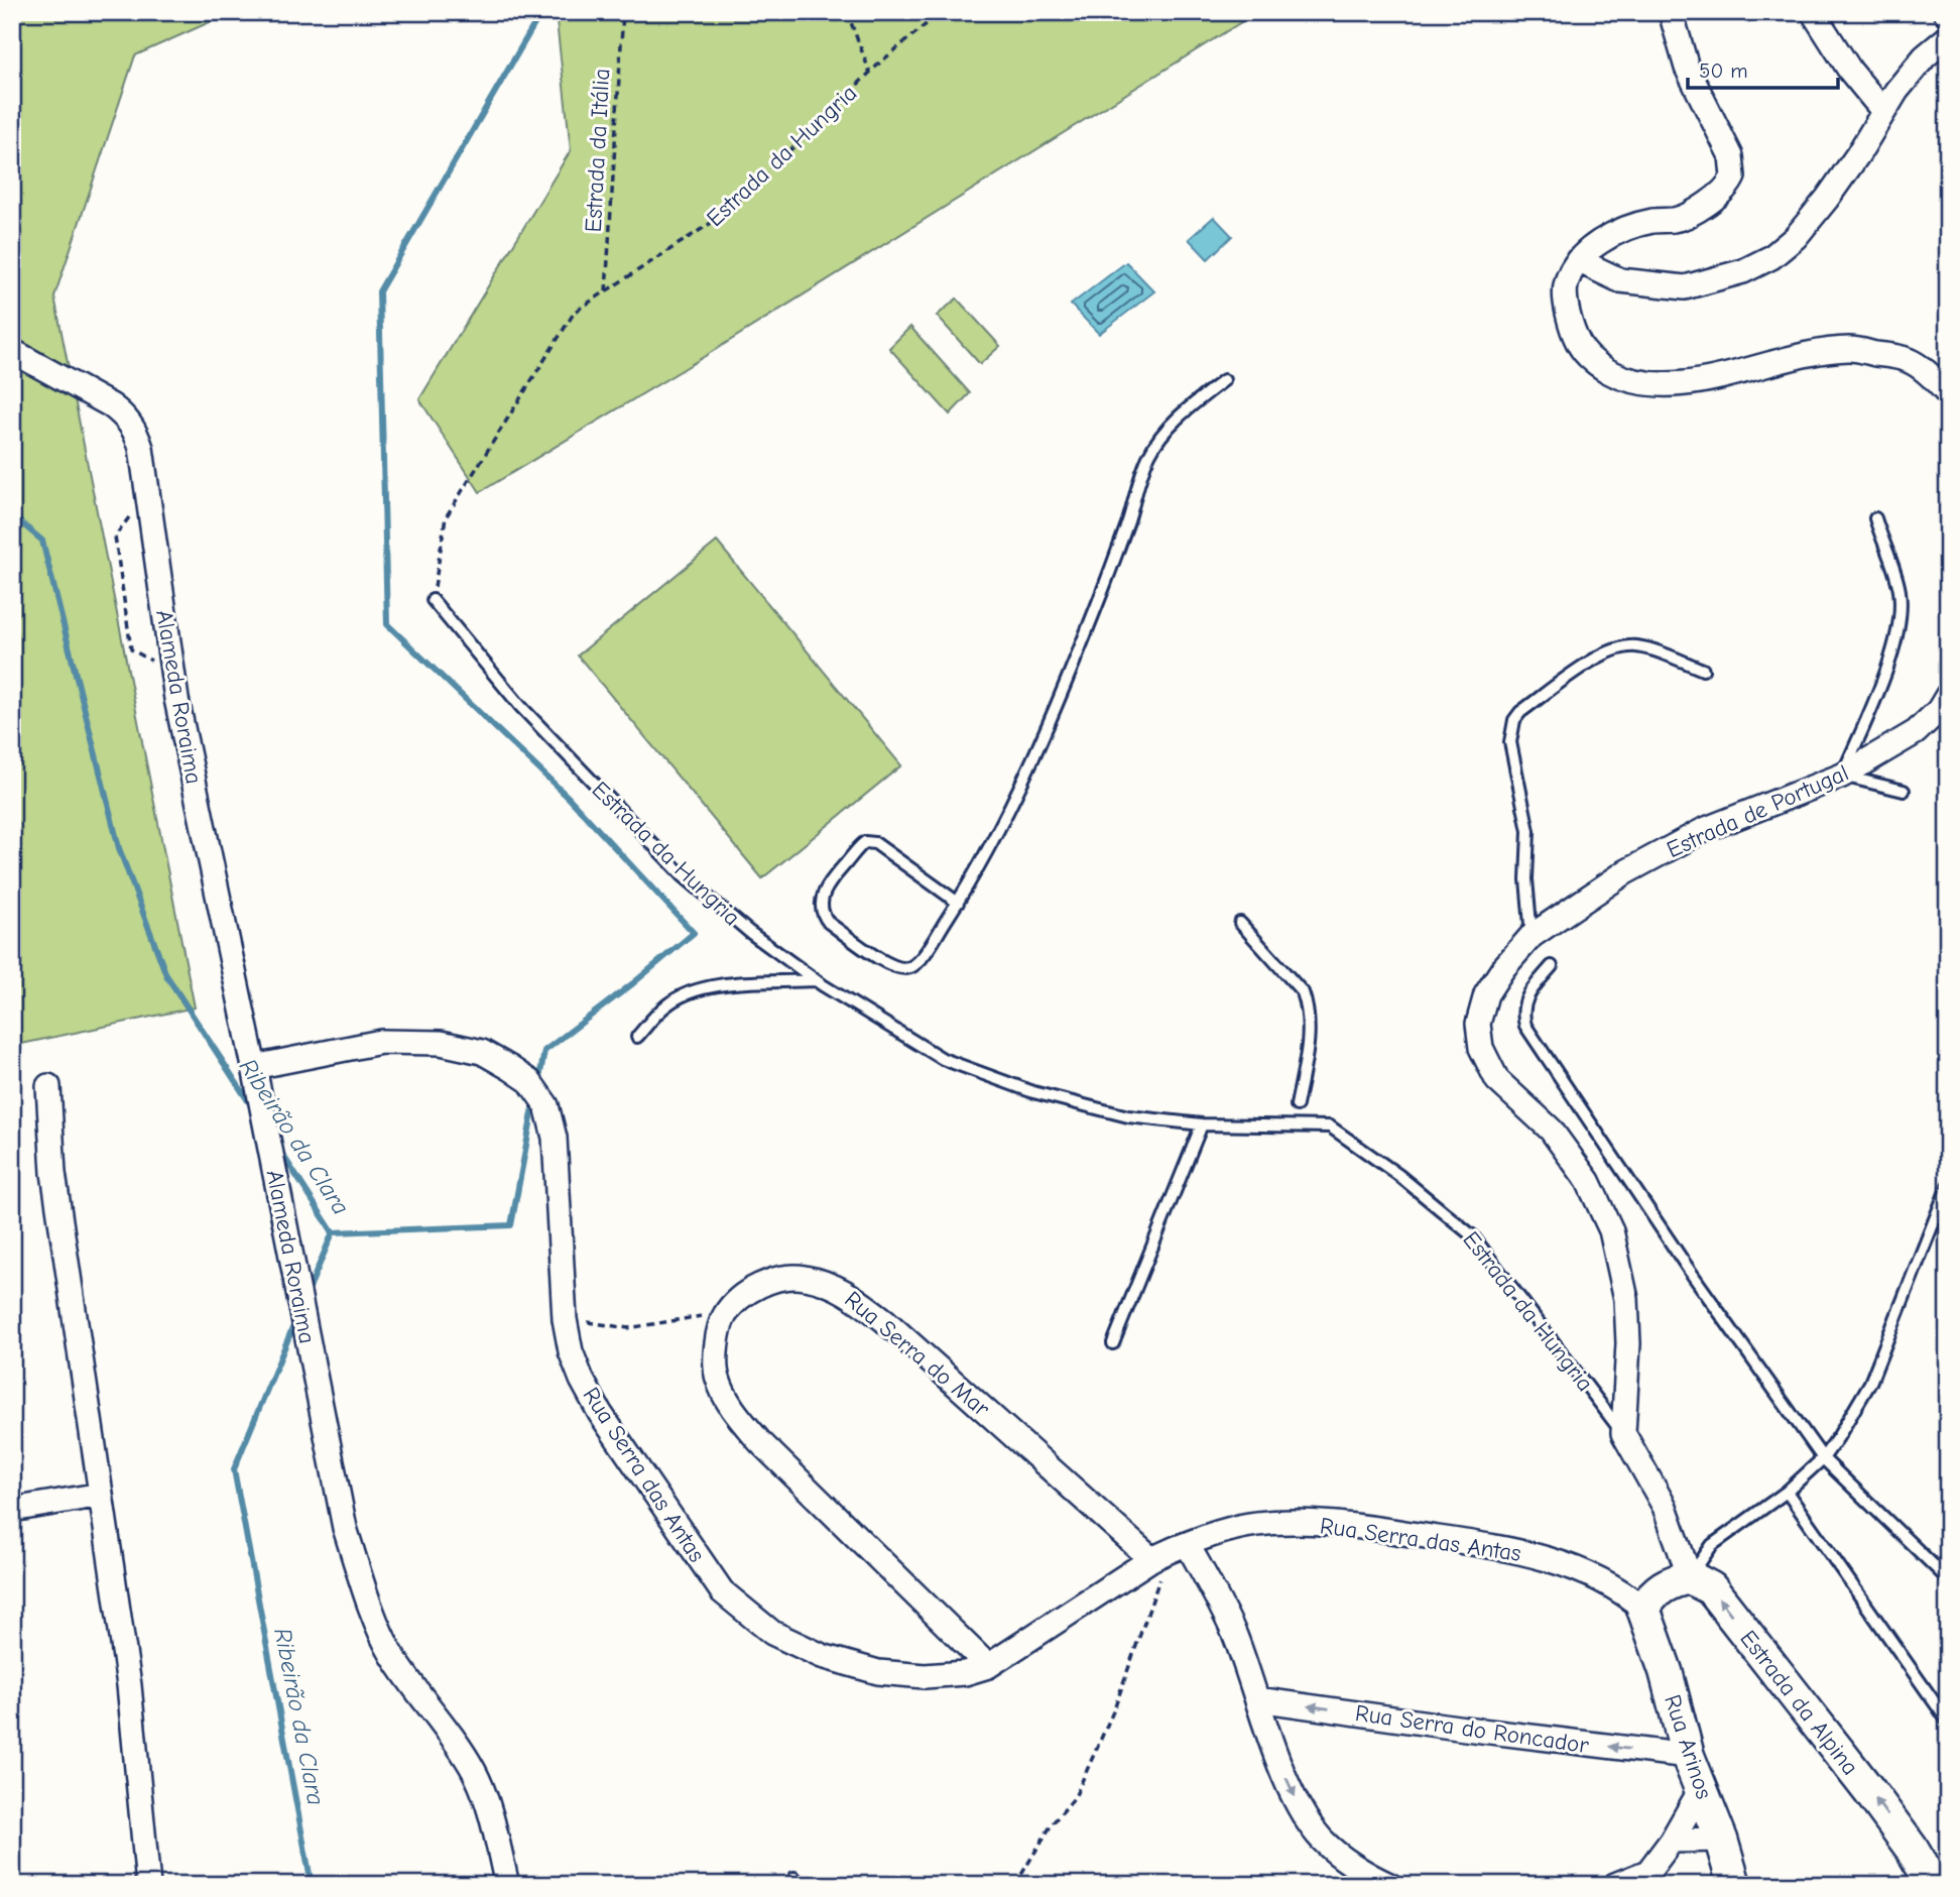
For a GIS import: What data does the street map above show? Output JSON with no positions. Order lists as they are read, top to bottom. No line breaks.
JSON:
{"streets":{"street":["Estrada da Hungria","Alameda Roraima","Estrada de Portugal","Rua Serra do Mar","Rua Serra das Antas","Estrada da Alpina","Rua Serra do Roncador","Rua Arinos"],"path":["Estrada da Itália"]},"crossings":[["Estrada da Itália","Estrada da Hungria"],["Estrada da Hungria","Estrada de Portugal"],["Estrada da Hungria","Estrada da Alpina"],["Alameda Roraima","Rua Serra das Antas"],["Rua Serra do Mar","Rua Serra das Antas"],["Rua Serra das Antas","Rua Arinos"],["Rua Serra do Roncador","Rua Arinos"]],"one_way":["Estrada da Alpina","Rua Serra do Roncador"],"water":["Ribeirão da Clara"],"scale_bar":"50 m"}
